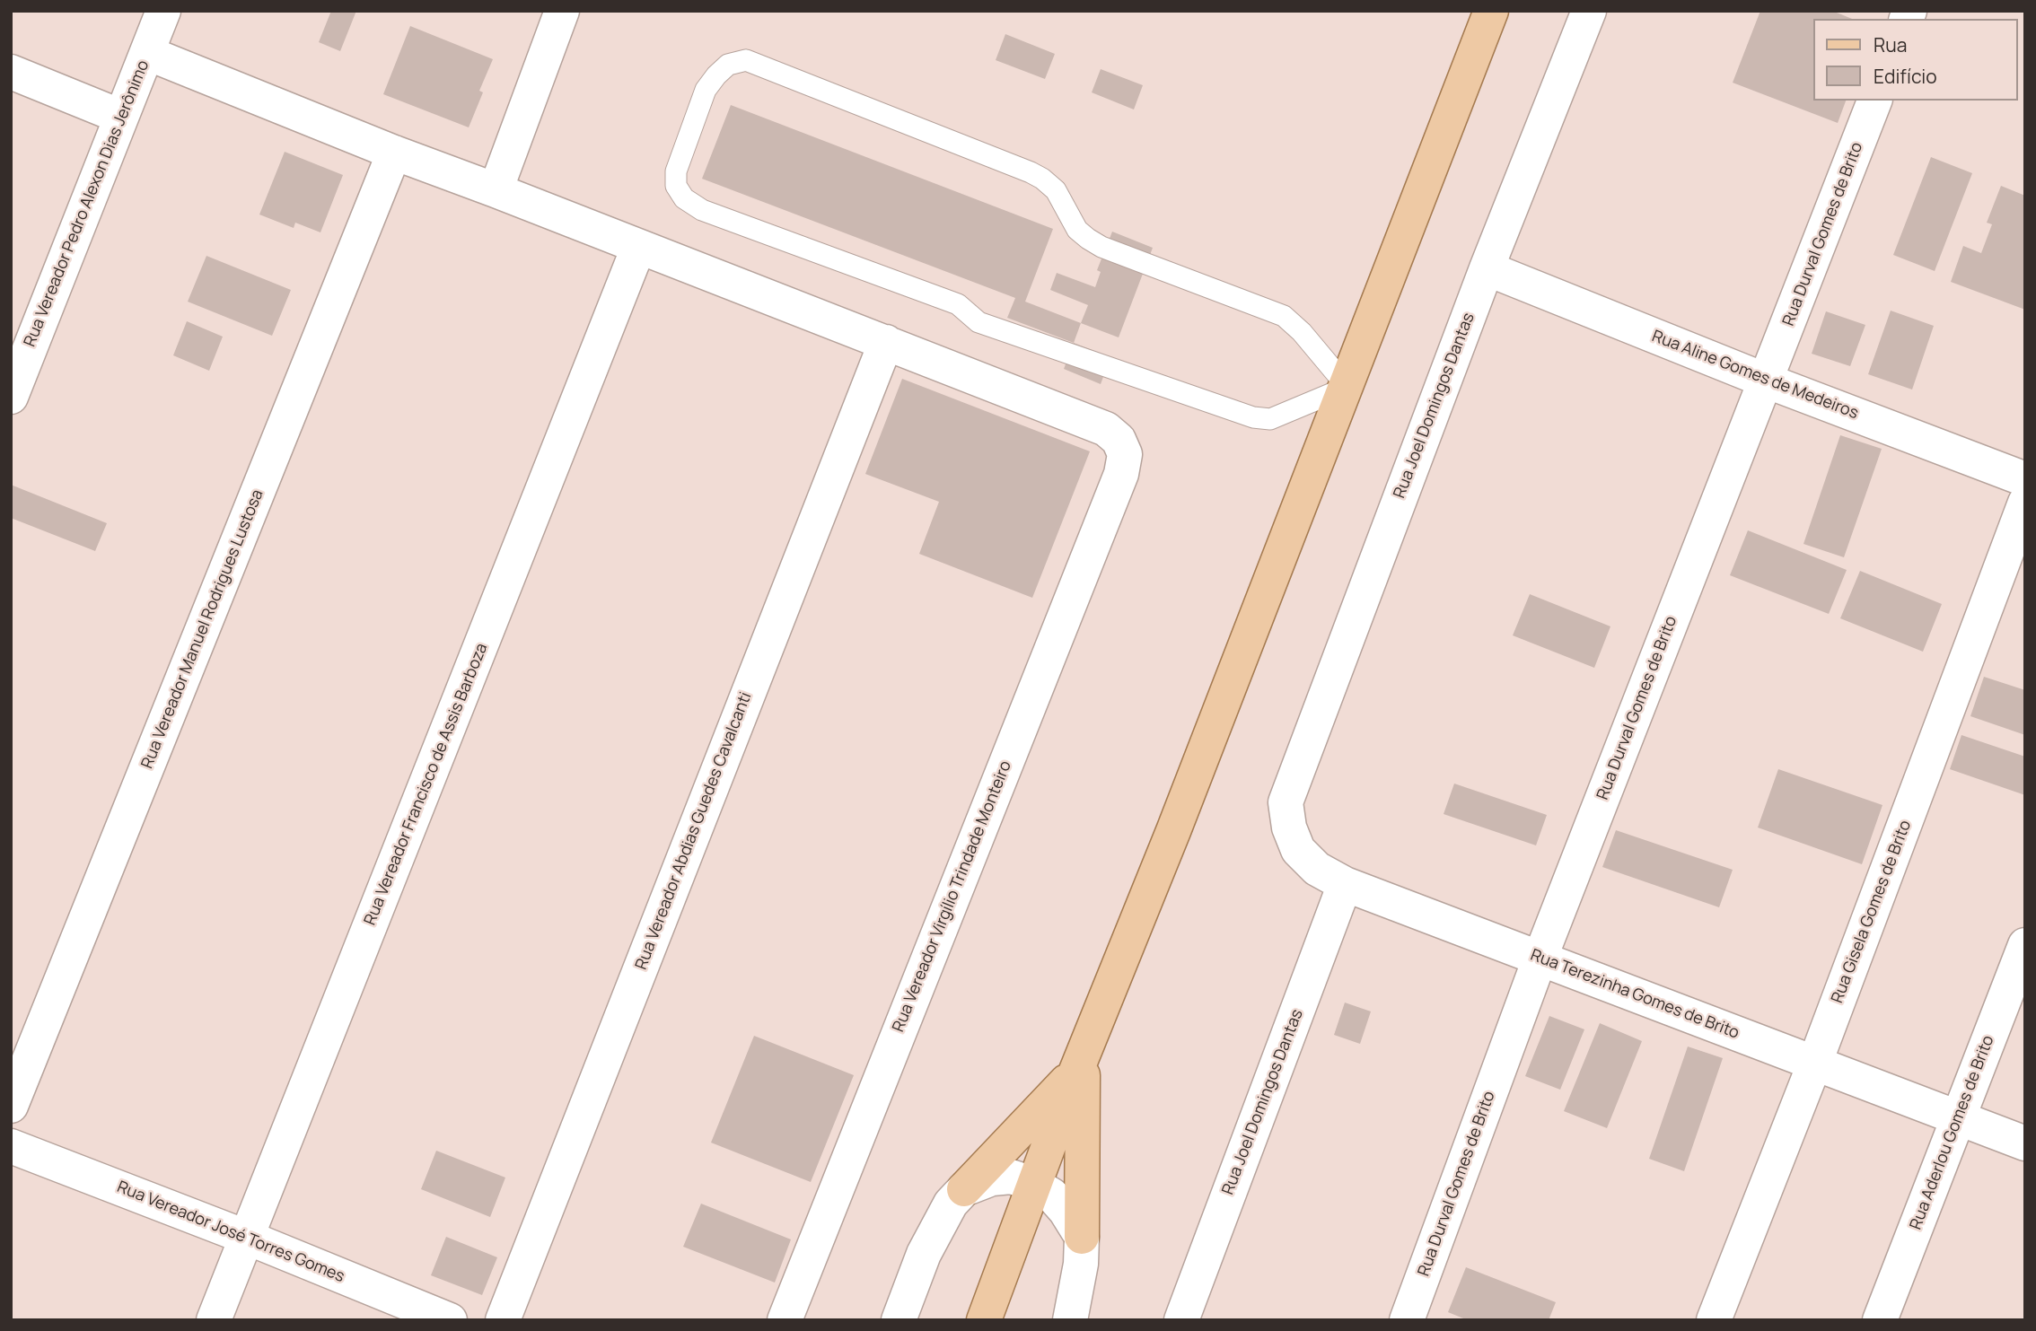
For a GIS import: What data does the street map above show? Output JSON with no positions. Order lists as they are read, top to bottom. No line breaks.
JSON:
{"streets":{"street":["Rua Vereador Pedro Alexon Dias Jerônimo","Rua Durval Gomes de Brito","Rua Aline Gomes de Medeiros","Rua Joel Domingos Dantas","Rua Vereador Manuel Rodrigues Lustosa","Rua Vereador Francisco de Assis Barboza","Rua Vereador Abdias Guedes Cavalcanti","Rua Vereador Virgílio Trindade Monteiro","Rua Gisela Gomes de Brito","Rua Terezinha Gomes de Brito","Rua Aderlou Gomes de Brito","Rua Vereador José Torres Gomes"]},"crossings":[["Rua Durval Gomes de Brito","Rua Aline Gomes de Medeiros"],["Rua Durval Gomes de Brito","Rua Terezinha Gomes de Brito"],["Rua Aline Gomes de Medeiros","Rua Joel Domingos Dantas"],["Rua Joel Domingos Dantas","Rua Terezinha Gomes de Brito"],["Rua Vereador Francisco de Assis Barboza","Rua Vereador José Torres Gomes"],["Rua Vereador Abdias Guedes Cavalcanti","Rua Vereador Virgílio Trindade Monteiro"],["Rua Gisela Gomes de Brito","Rua Terezinha Gomes de Brito"],["Rua Terezinha Gomes de Brito","Rua Aderlou Gomes de Brito"]],"legend":["Rua","Edifício"]}
